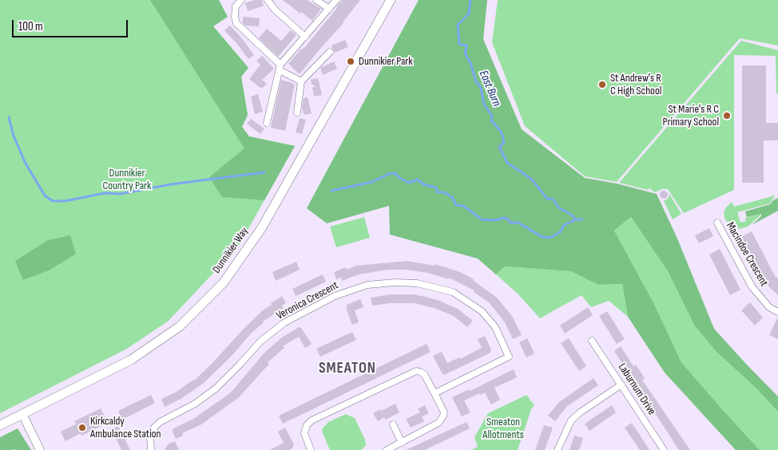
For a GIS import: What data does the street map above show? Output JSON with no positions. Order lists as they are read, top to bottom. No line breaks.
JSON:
{"streets":{"main road":["Dunnikier Way"],"street":["Macindoe Crescent","Veronica Crescent","Laburnum Drive"]},"districts":["SMEATON"],"water":["East Burn"],"parks":["Dunnikier Country Park","Smeaton Allotments"],"places":["Dunnikier Park","St Andrew's R C High School","St Marie's R C Primary School","Kirkcaldy Ambulance Station"],"scale_bar":"100 m"}
